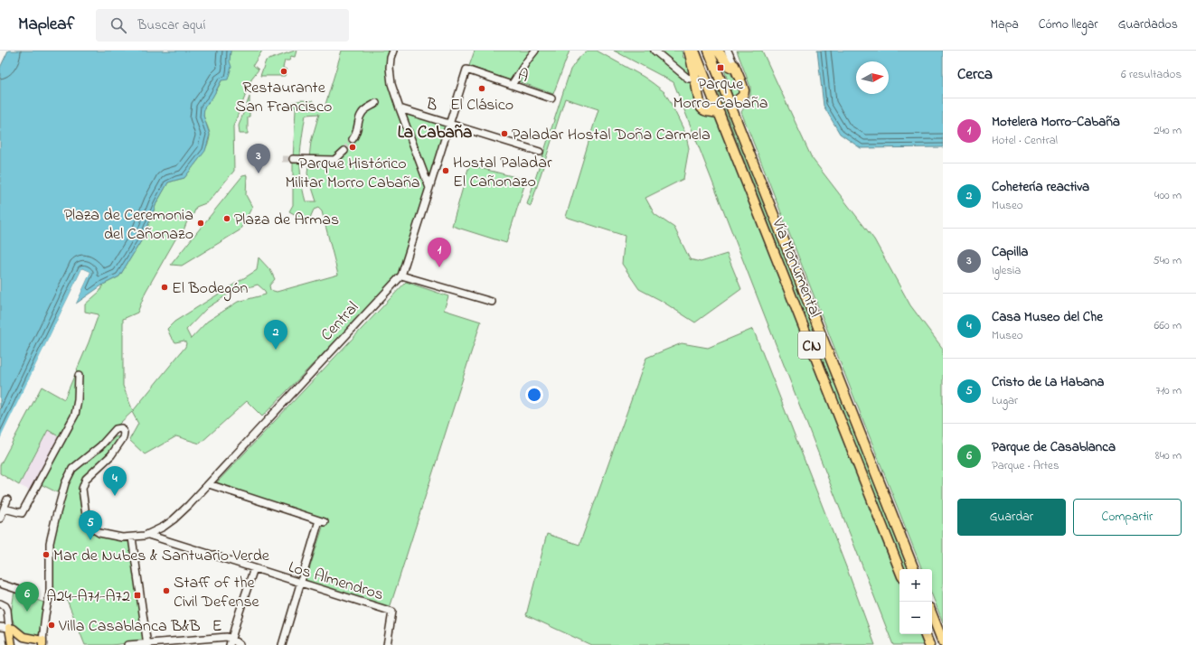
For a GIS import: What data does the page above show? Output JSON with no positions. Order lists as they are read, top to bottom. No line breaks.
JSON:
{"streets":{"highway":["Vía Monumental","CN"],"street":["A","B","Central","Los Almendros","E"]},"crossings":[["A","Central"],["B","Central"],["Central","Los Almendros"]],"districts":["La Cabaña"],"places":{"transit":["Parque Morro-Cabaña","A24-A71-A72"],"other":["Restaurante San Francisco","El Clásico","Paladar Hostal Doña Carmela","Parque Histórico Militar Morro Cabaña","Hostal Paladar El Cañonazo","Plaza de Armas","Plaza de Ceremonia del Cañonazo","El Bodegón","Mar de Nubes & Santuario Verde","Staff of the Civil Defense","Villa Casablanca B&B"]},"north":"right","page":{"header":"Mapleaf","search":"Buscar aquí","nav":["Mapa","Cómo llegar","Guardados"],"heading":["Cerca","6 resultados"],"list":[{"mark":"1","name":"Motelera Morro-Cabaña","note":"Hotel · Central","value":"240 m"},{"mark":"2","name":"Cohetería reactiva","note":"Museo","value":"400 m"},{"mark":"3","name":"Capilla","note":"Iglesia","value":"540 m"},{"mark":"4","name":"Casa Museo del Che","note":"Museo","value":"660 m"},{"mark":"5","name":"Cristo de La Habana","note":"Lugar","value":"710 m"},{"mark":"6","name":"Parque de Casablanca","note":"Parque · Artes","value":"840 m"}],"pins":["3","1","2","4","5","6"],"buttons":["Guardar","Compartir"],"map_buttons":["+","−"]}}
